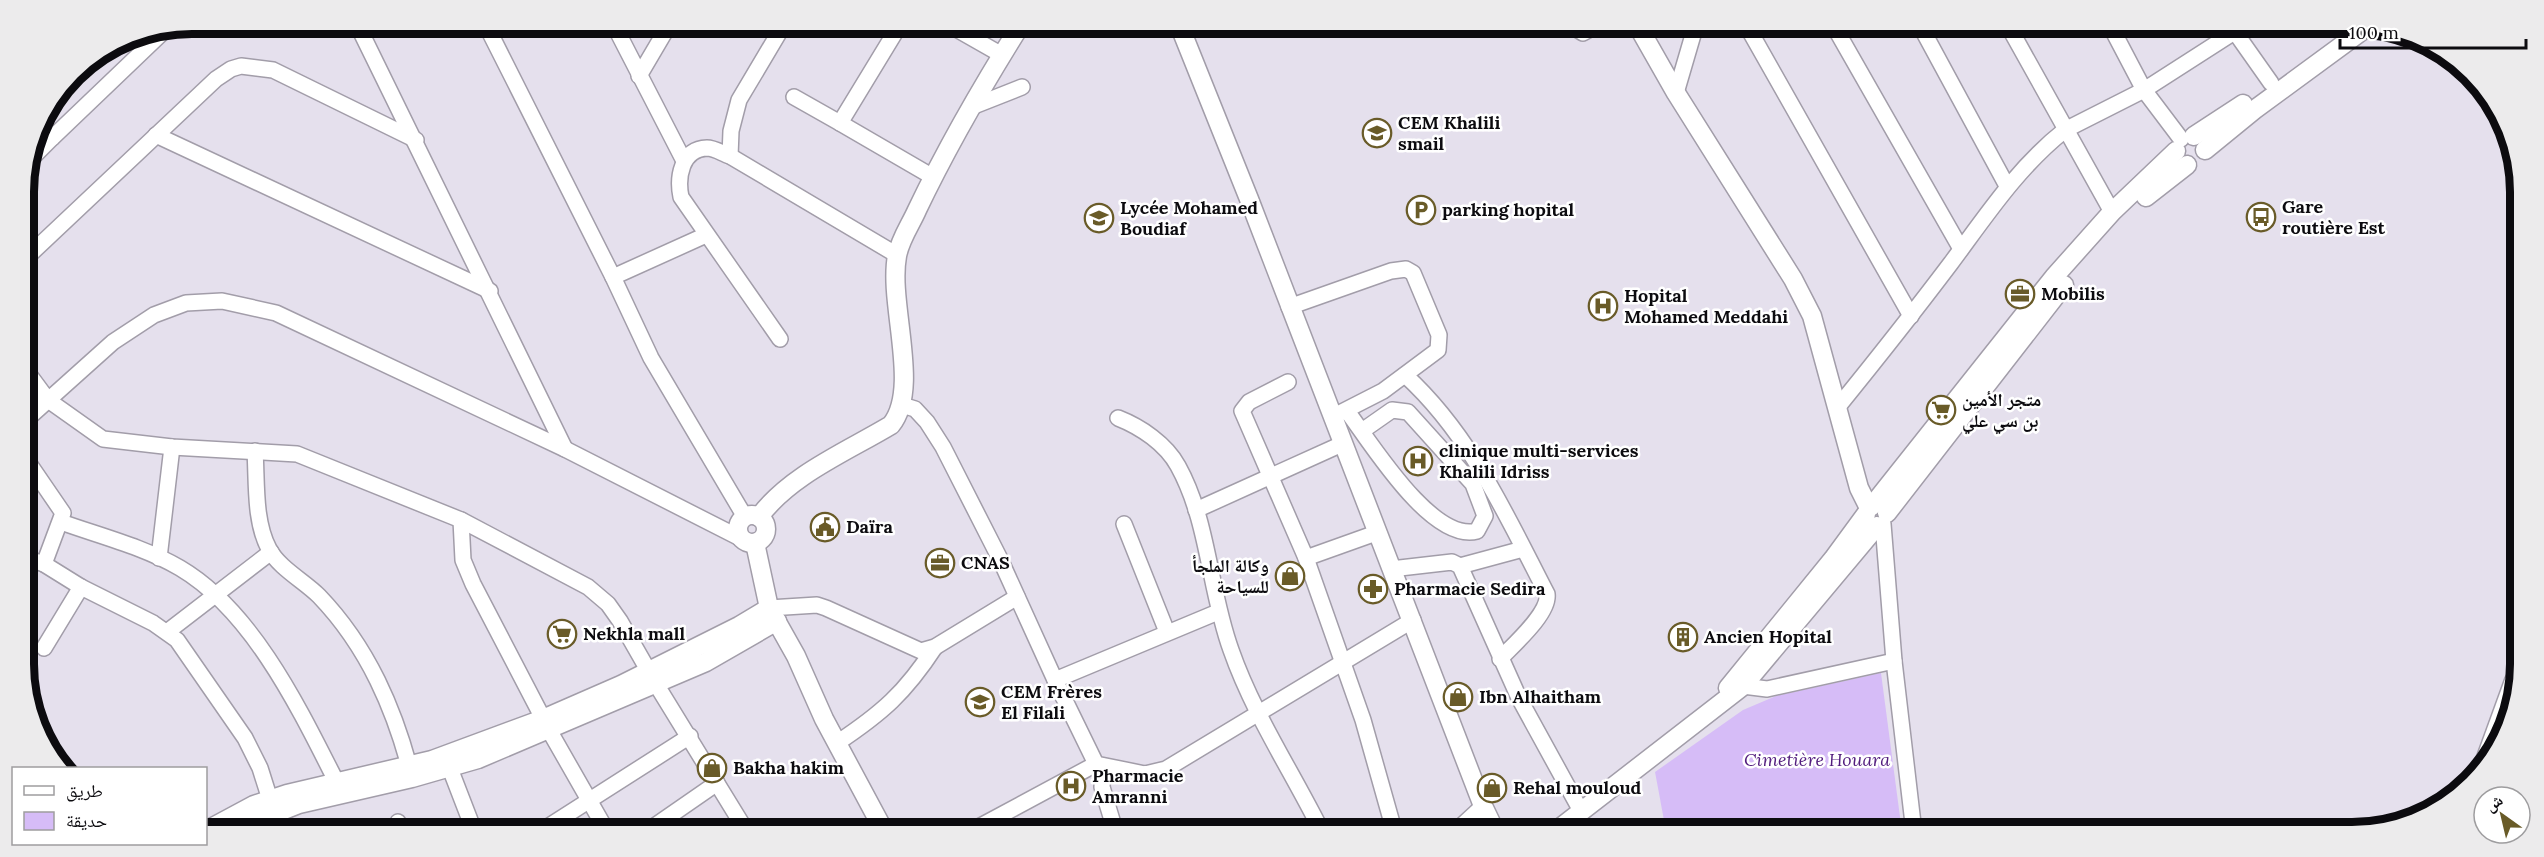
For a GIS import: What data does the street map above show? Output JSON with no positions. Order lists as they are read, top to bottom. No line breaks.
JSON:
{"parks":["Cimetière Houara"],"places":{"school or university":["CEM Khalili smail","Lycée Mohamed Boudiaf","CEM Frères El Filali"],"parking":["parking hopital"],"bus stop":["Gare routière Est"],"office":["Mobilis","CNAS"],"hospital":["Hopital Mohamed Meddahi","clinique multi-services Khalili Idriss","Pharmacie Amranni"],"supermarket":["متجر الأمين بن سي علي","Nekhla mall"],"public building":["Daïra"],"shop":["وكالة الملجأ للسياحة","Ibn Alhaitham","Bakha hakim","Rehal mouloud"],"pharmacy":["Pharmacie Sedira"],"building":["Ancien Hopital"]},"legend":["طريق","حديقة"],"scale_bar":"100 m","north":"top left"}
